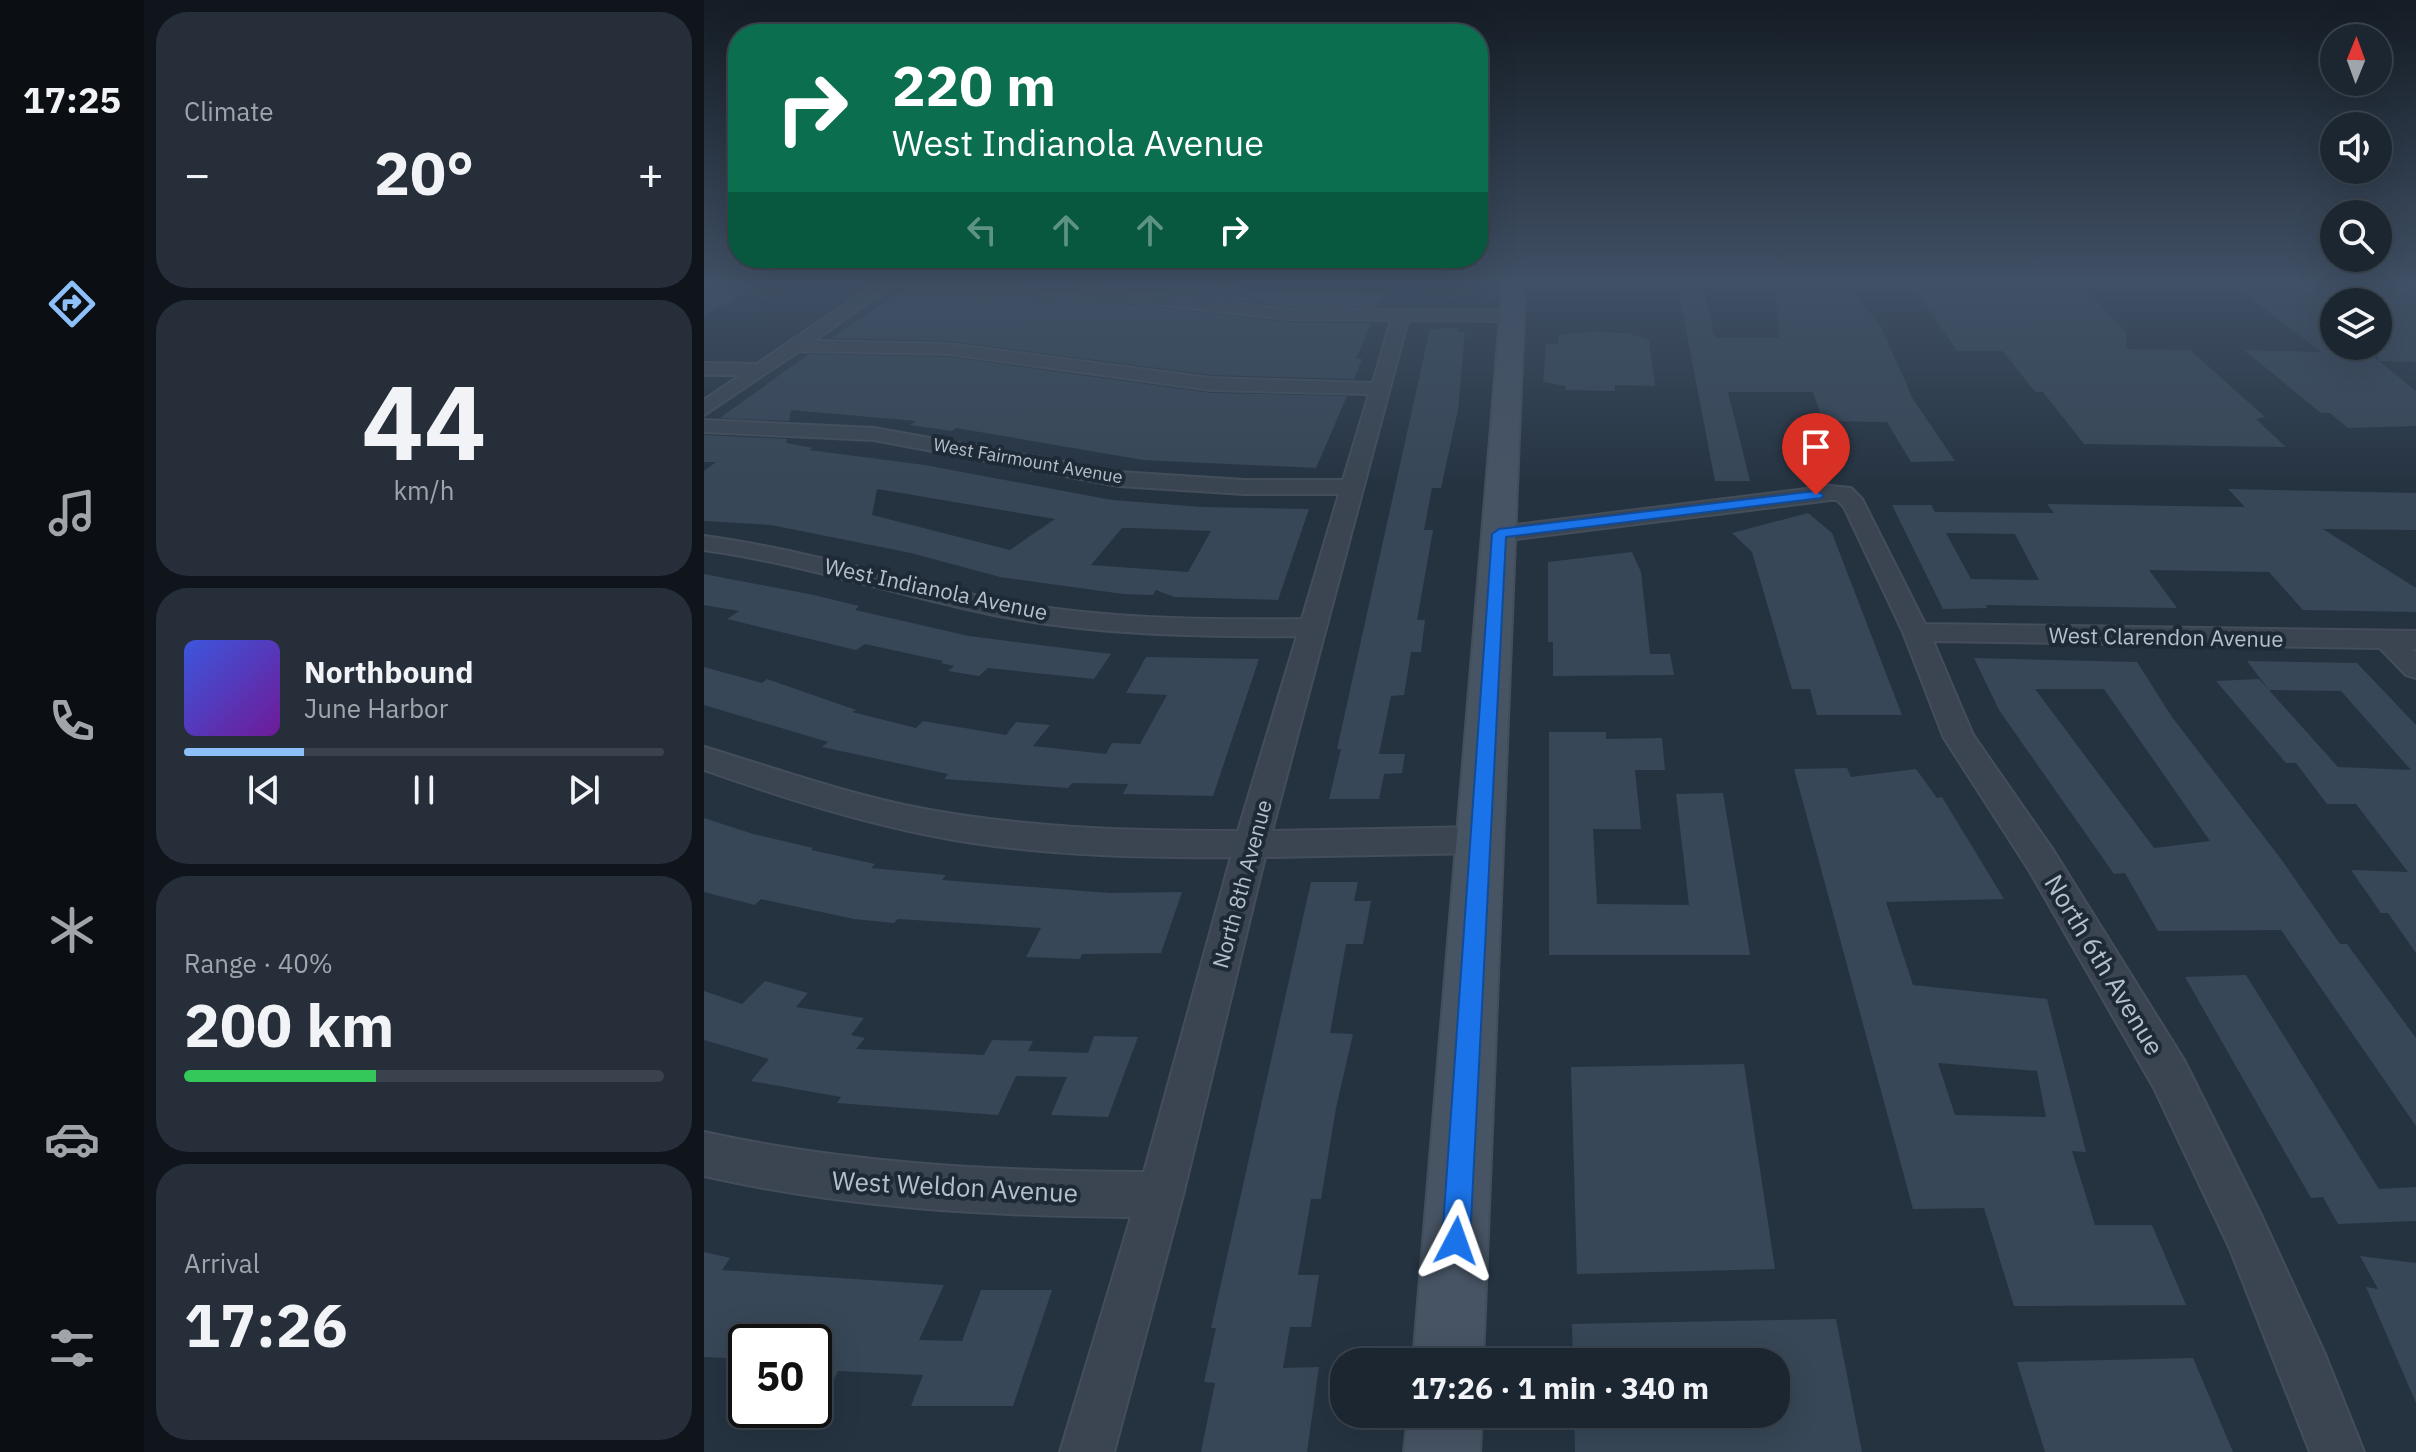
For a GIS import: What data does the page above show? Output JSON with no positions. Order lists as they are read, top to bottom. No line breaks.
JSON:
{"streets":{"street":["West Fairmount Avenue","West Indianola Avenue","West Clarendon Avenue","North 8th Avenue","North 6th Avenue","West Weldon Avenue"]},"crossings":[["West Fairmount Avenue","North 8th Avenue"],["West Indianola Avenue","North 8th Avenue"],["West Clarendon Avenue","North 6th Avenue"],["North 8th Avenue","West Weldon Avenue"]],"north":"top","page":{"tabs":"17:25","tile":["Climate",["44","km/h"],["Range · 40%","200 km"],["Arrival","17:26"]],"turn":["220 m","West Indianola Avenue"],"heat":["−","20°","+"],"song":["Northbound","June Harbor"],"limit":"50","trip":"17:26 · 1 min · 340 m"}}
